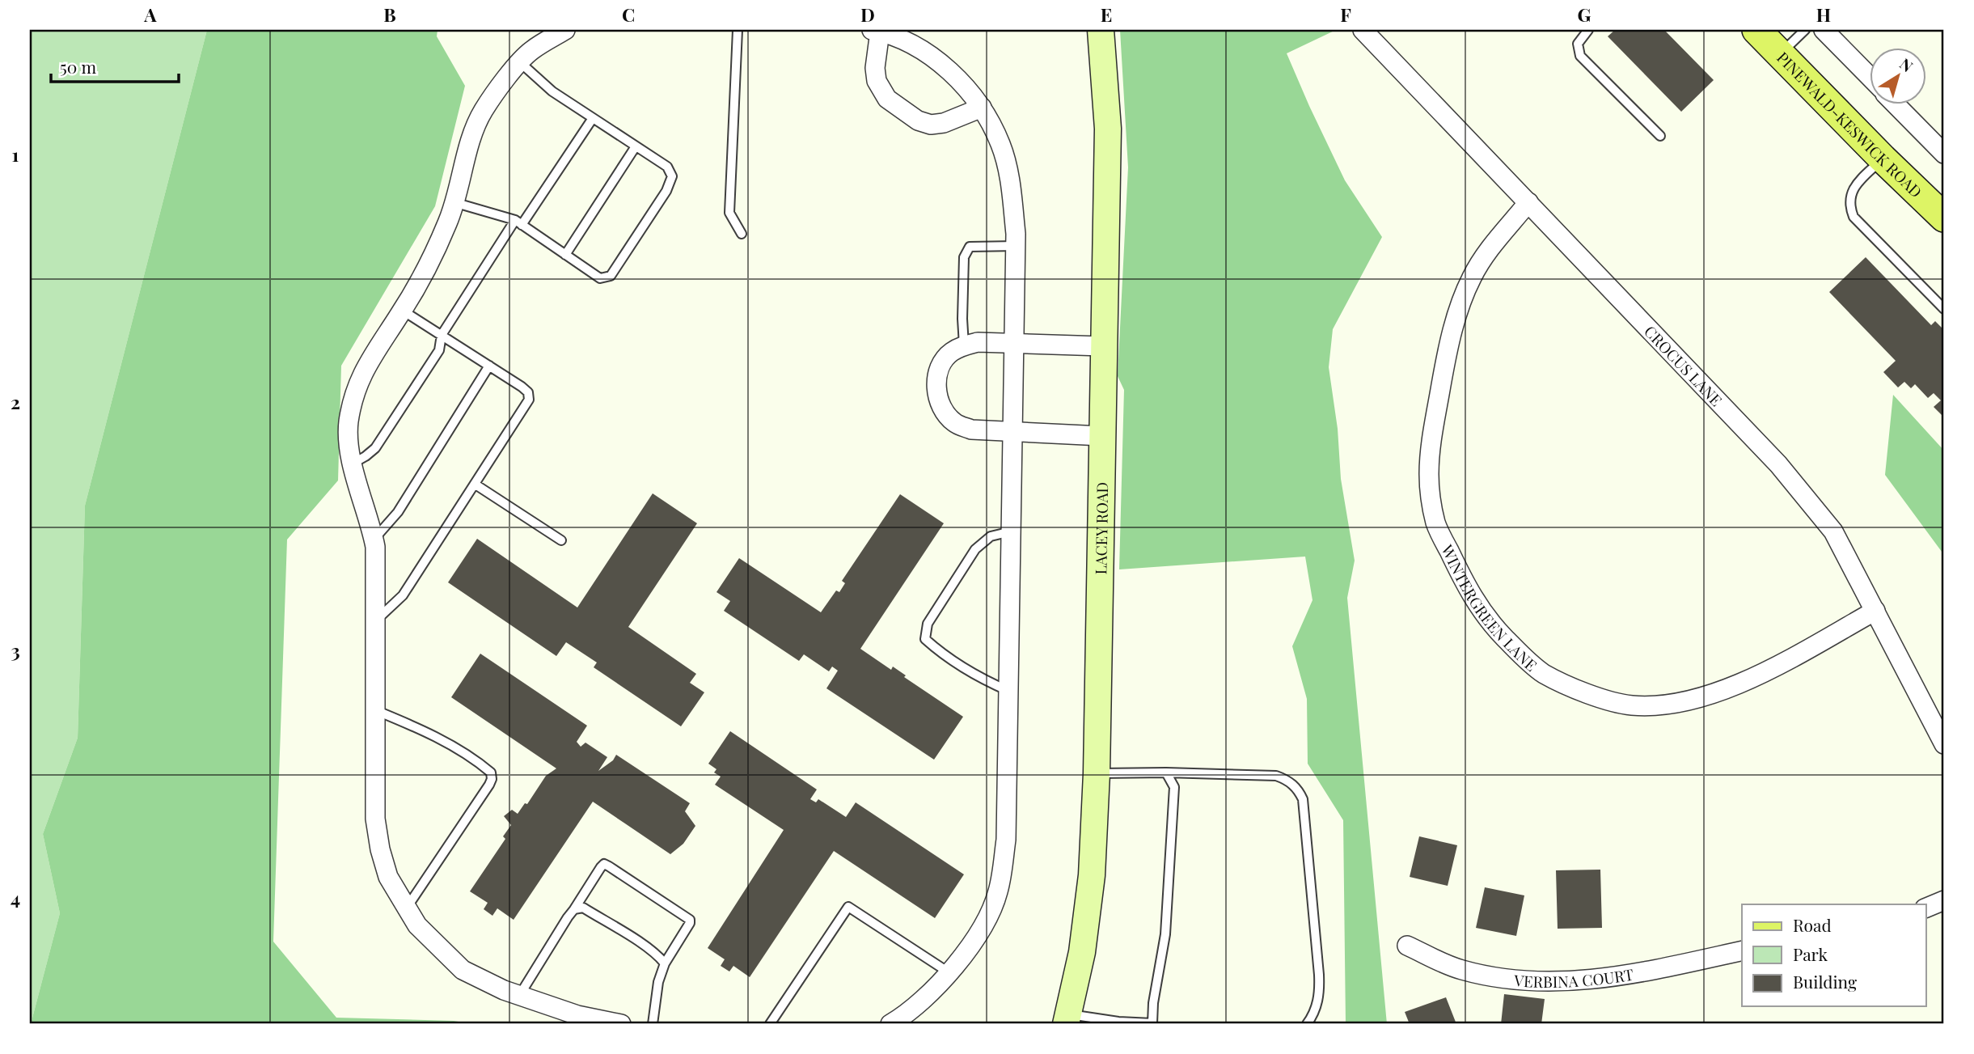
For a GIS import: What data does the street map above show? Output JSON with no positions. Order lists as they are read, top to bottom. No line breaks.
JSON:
{"streets":{"main road":["PINEWALD-KESWICK ROAD","LACEY ROAD"],"street":["CROCUS LANE","WINTERGREEN LANE","VERBINA COURT"]},"crossings":[["CROCUS LANE","WINTERGREEN LANE"]],"legend":["Road","Park","Building"],"scale_bar":"50 m","north":"top right","grid":{"columns":["A","B","C","D","E","F","G","H"],"rows":["1","2","3","4"]}}
